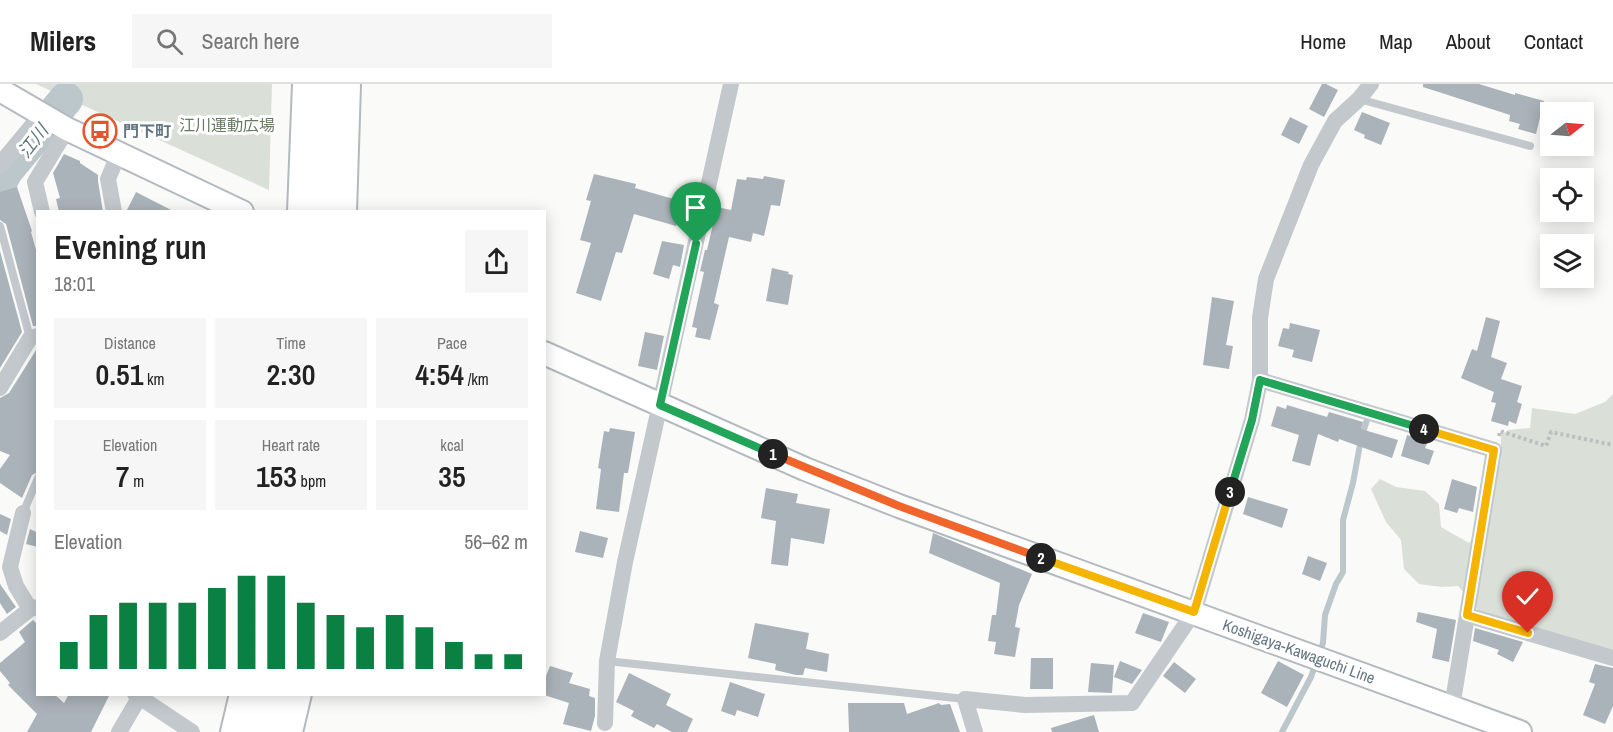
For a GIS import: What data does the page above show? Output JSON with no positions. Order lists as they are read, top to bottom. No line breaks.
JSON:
{"streets":{"main road":["Koshigaya-Kawaguchi Line"]},"water":["江川"],"parks":["江川運動広場"],"places":{"bus stop":["門下町"]},"north":"right","page":{"header":"Milers","search":"Search here","nav":["Home","Map","About","Contact"],"heading":["Evening run","18:01"],"stats":[["Distance","0.51 km"],["Time","2:30"],["Pace","4:54 /km"],["Elevation","7 m"],["Heart rate","153 bpm"],["kcal","35"]],"pins":["4","1","3","2"],"chart":["Elevation","56–62 m"]}}
